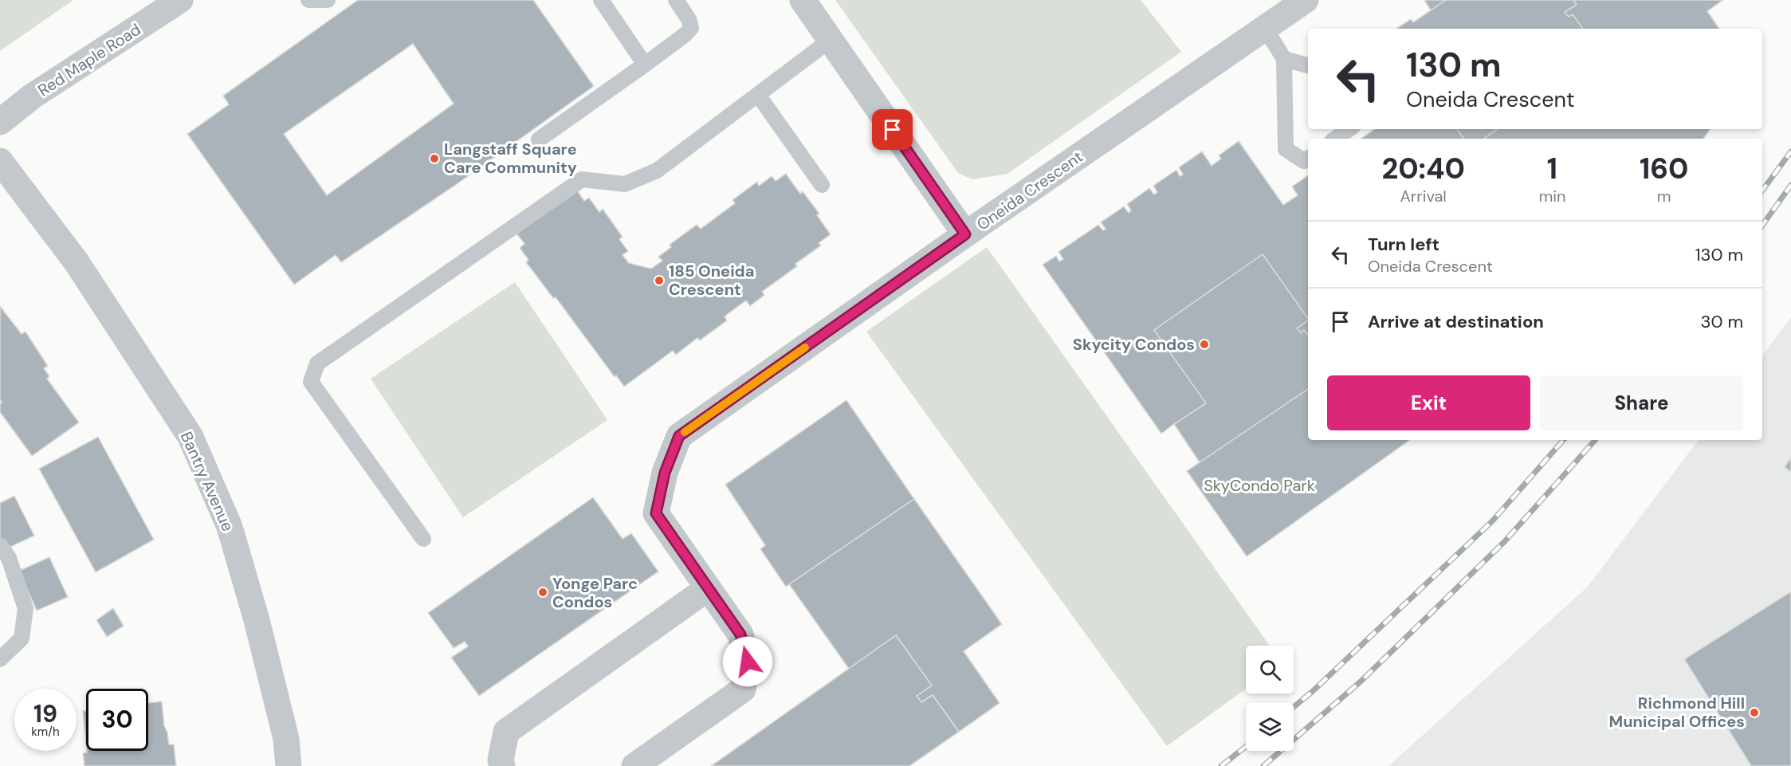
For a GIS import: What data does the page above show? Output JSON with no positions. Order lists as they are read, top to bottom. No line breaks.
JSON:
{"streets":{"street":["Red Maple Road","Oneida Crescent","Bantry Avenue"]},"parks":["SkyCondo Park"],"places":["Langstaff Square Care Community","185 Oneida Crescent","Skycity Condos","Yonge Parc Condos","Richmond Hill Municipal Offices"],"page":{"turn":["130 m","Oneida Crescent"],"eta":["20:40","Arrival","1","min","160","m"],"list":[{"name":"Turn left","note":"Oneida Crescent","value":"130 m"},{"name":"Arrive at destination","value":"30 m"}],"buttons":["Exit","Share"],"speed":"19 km/h","limit":"30"}}
